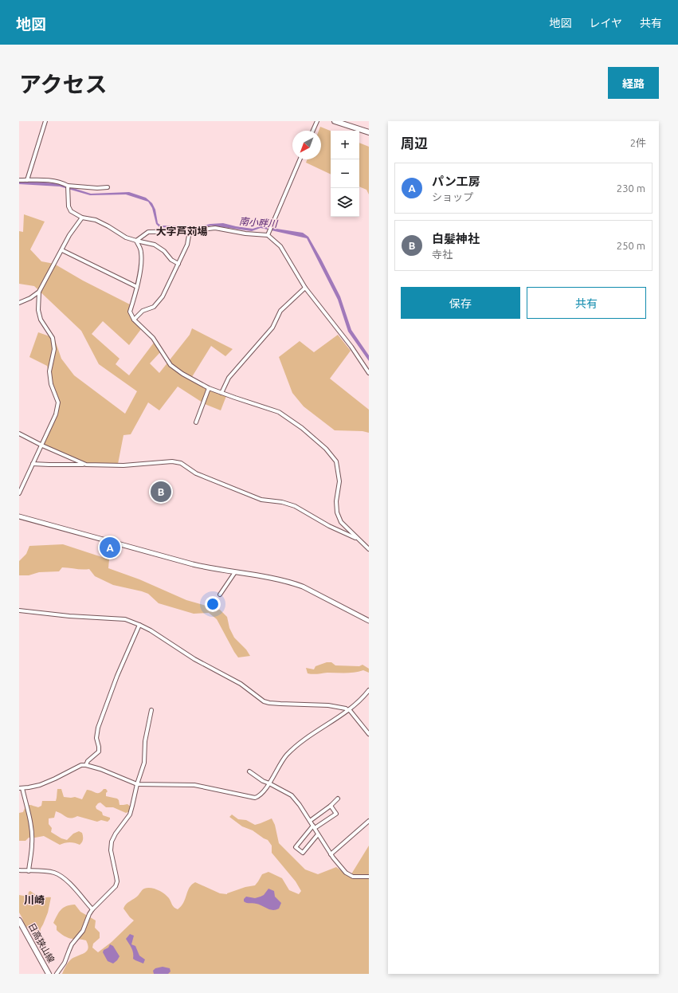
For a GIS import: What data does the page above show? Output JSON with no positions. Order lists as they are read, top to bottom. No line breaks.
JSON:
{"streets":{"main road":["日高狭山線"]},"districts":["大字芦苅場","川崎"],"water":["南小畔川"],"north":"bottom left","page":{"header":"地図","nav":["地図","レイヤ","共有"],"title":"アクセス","buttons":["経路",["保存","共有"]],"heading":["周辺","2件"],"map_buttons":["+","−"],"list":[{"mark":"A","name":"パン工房","note":"ショップ","value":"230 m"},{"mark":"B","name":"白髪神社","note":"寺社","value":"250 m"}],"pins":["B","A"]}}
